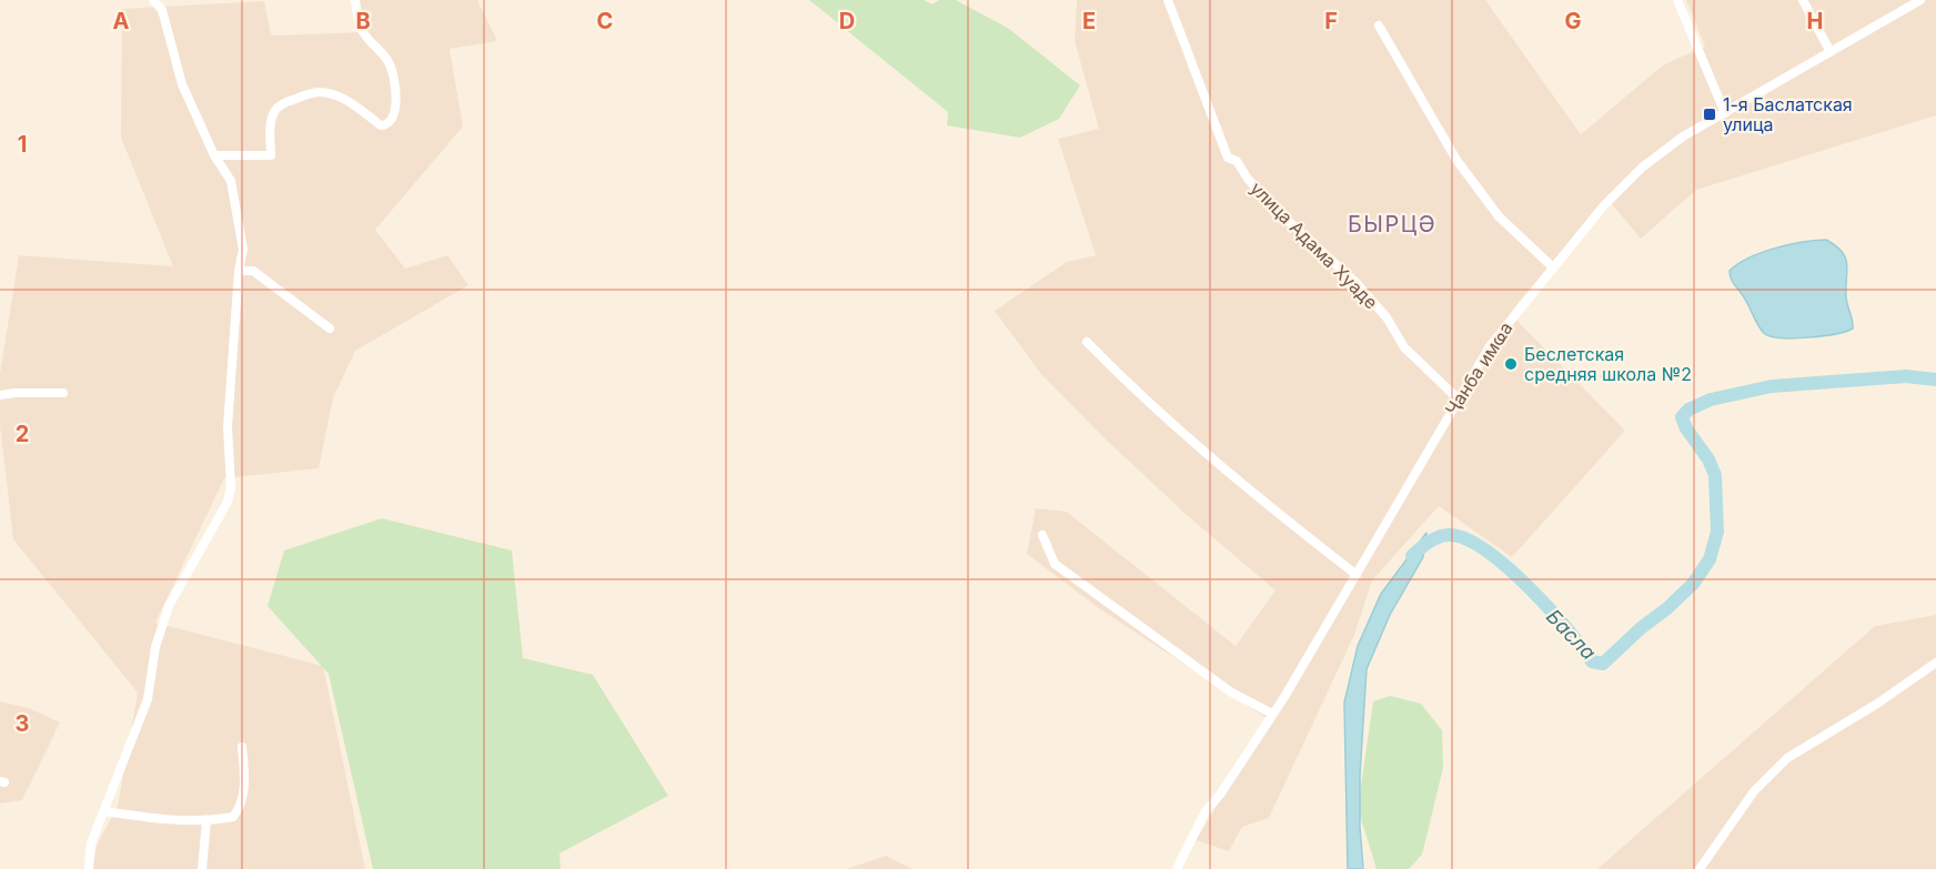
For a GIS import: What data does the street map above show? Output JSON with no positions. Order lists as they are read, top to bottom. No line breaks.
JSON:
{"streets":{"street":["улица Адама Хуаде","Ҷанба имҩа"]},"crossings":[["улица Адама Хуаде","Ҷанба имҩа"]],"districts":["БЫРЦӘ"],"water":["Басла"],"places":{"transit":["1-я Баслатская улица"],"other":["Беслетская средняя школа №2"]},"grid":{"columns":["A","B","C","D","E","F","G","H"],"rows":["1","2","3"]}}
